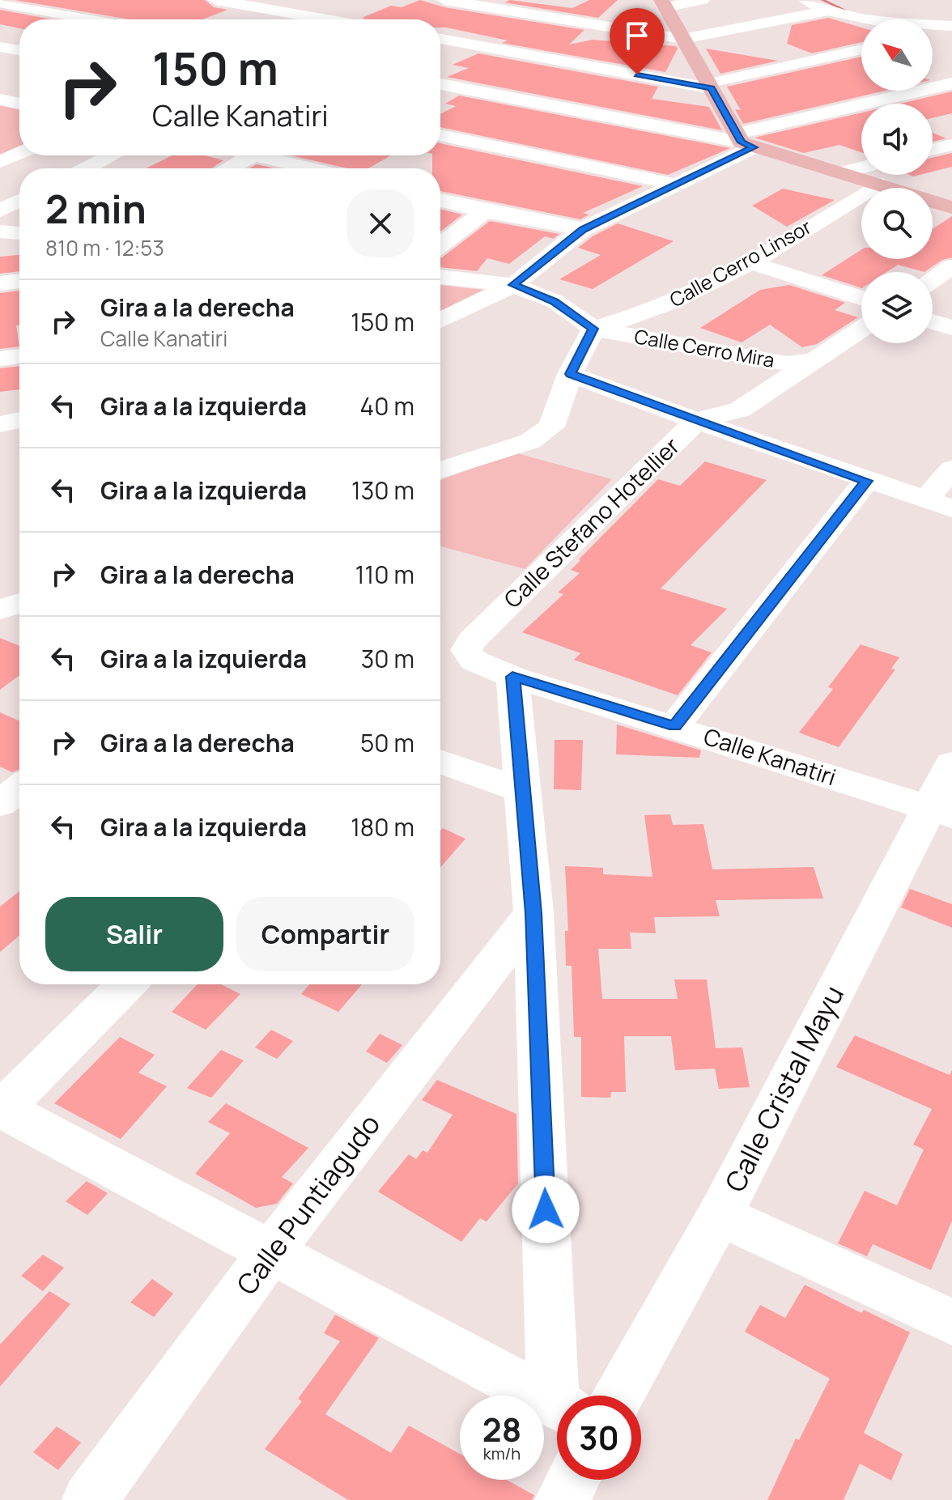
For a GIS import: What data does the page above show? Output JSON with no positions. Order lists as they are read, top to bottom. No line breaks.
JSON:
{"streets":{"street":["Calle Cerro Linsor","Calle Cerro Mira","Calle Stefano Hotellier","Calle Kanatiri","Calle Cristal Mayu","Calle Puntiagudo"]},"crossings":[["Calle Cerro Linsor","Calle Cerro Mira"],["Calle Cerro Mira","Calle Stefano Hotellier"],["Calle Stefano Hotellier","Calle Kanatiri"],["Calle Kanatiri","Calle Cristal Mayu"]],"north":"top left","page":{"turn":["150 m","Calle Kanatiri"],"heading":["2 min","810 m · 12:53"],"list":[{"name":"Gira a la derecha","note":"Calle Kanatiri","value":"150 m"},{"name":"Gira a la izquierda","value":"40 m"},{"name":"Gira a la izquierda","value":"130 m"},{"name":"Gira a la derecha","value":"110 m"},{"name":"Gira a la izquierda","value":"30 m"},{"name":"Gira a la derecha","value":"50 m"},{"name":"Gira a la izquierda","value":"180 m"}],"buttons":["Salir","Compartir"],"speed":"28 km/h","limit":"30"}}
